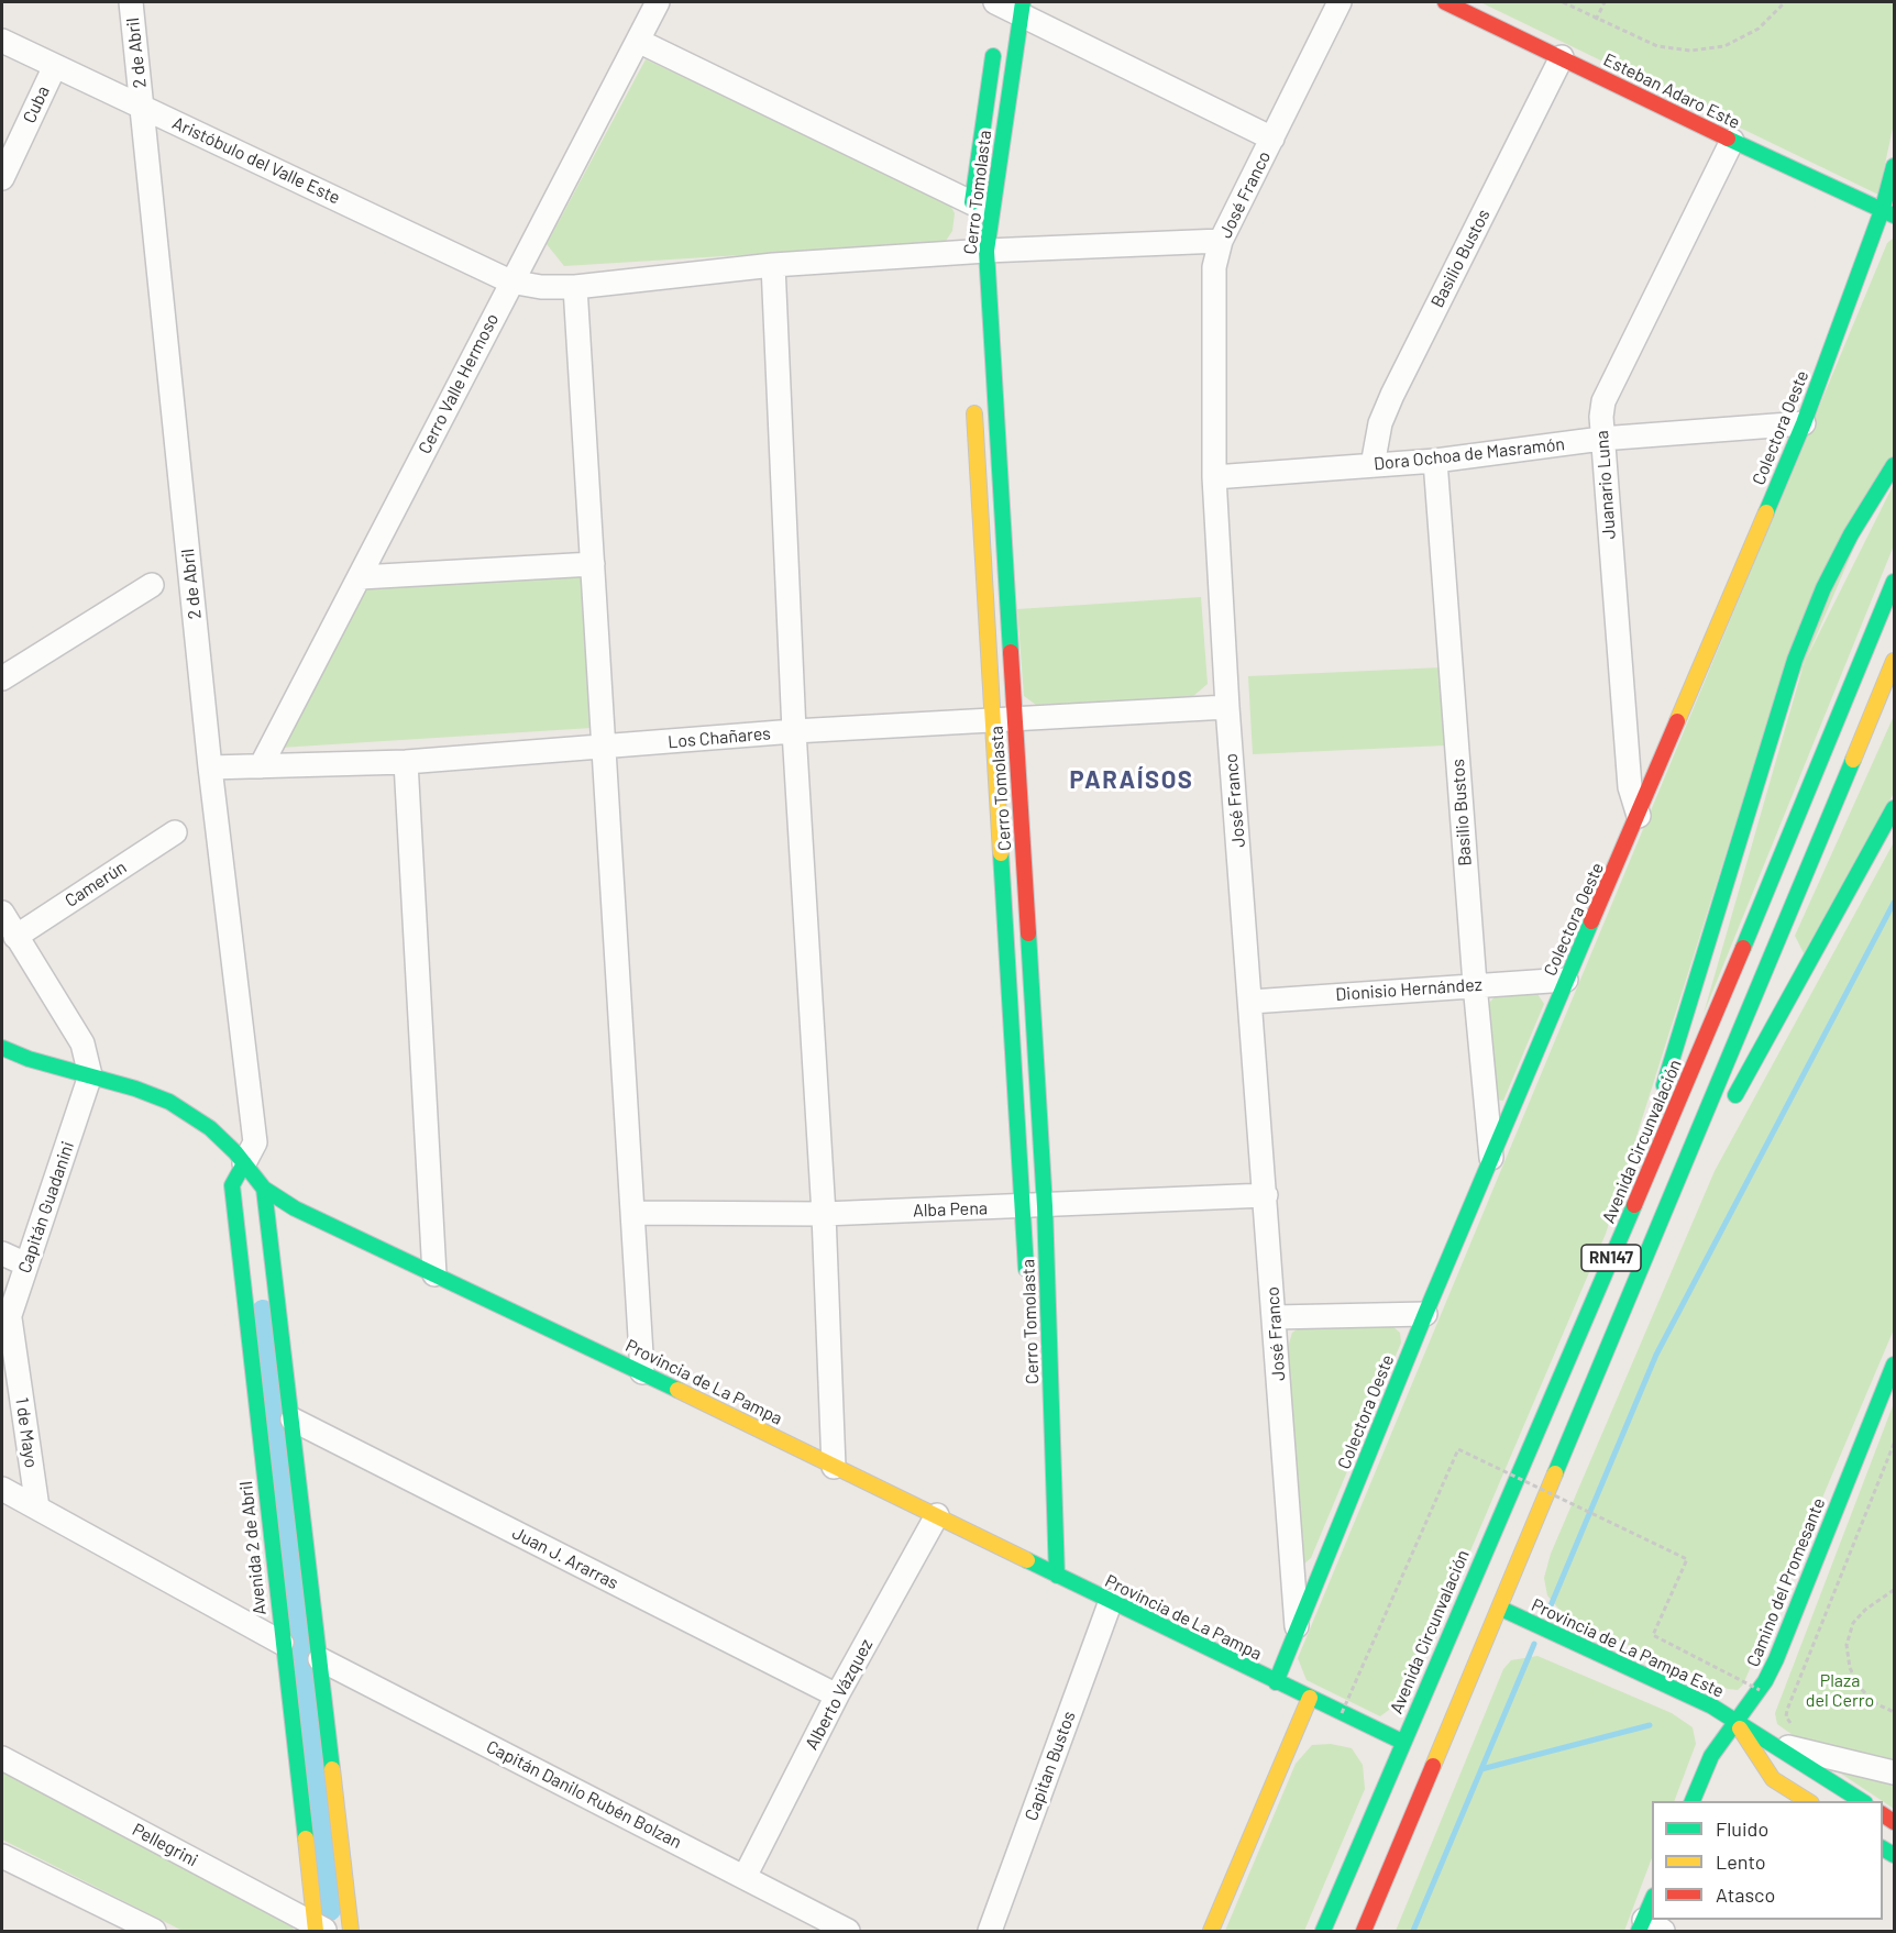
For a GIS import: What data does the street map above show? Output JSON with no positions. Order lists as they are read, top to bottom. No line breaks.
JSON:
{"streets":{"main road":["Esteban Adaro Este","Cerro Tomolasta","Colectora Oeste","Avenida Circunvalación","RN147","Provincia de La Pampa","Avenida 2 de Abril","Camino del Promesante","Provincia de La Pampa Este"],"street":["2 de Abril","Cuba","Aristóbulo del Valle Este","José Franco","Basilio Bustos","Cerro Valle Hermoso","Dora Ochoa de Masramón","Juanario Luna","Los Chañares","Camerún","Dionisio Hernández","Capitán Guadanini","Alba Pena","1 de Mayo","Juan J. Ararras","Alberto Vázquez","Capitan Bustos","Capitán Danilo Rubén Bolzan","Pellegrini"]},"crossings":[["2 de Abril","Aristóbulo del Valle Este"],["2 de Abril","Los Chañares"],["2 de Abril","Provincia de La Pampa"],["2 de Abril","Avenida 2 de Abril"],["Esteban Adaro Este","Basilio Bustos"],["Esteban Adaro Este","Colectora Oeste"],["Esteban Adaro Este","Juanario Luna"],["Cuba","Aristóbulo del Valle Este"],["Aristóbulo del Valle Este","Cerro Tomolasta"],["Aristóbulo del Valle Este","José Franco"],["Aristóbulo del Valle Este","Cerro Valle Hermoso"],["Cerro Tomolasta","Los Chañares"],["Cerro Tomolasta","Alba Pena"],["Cerro Tomolasta","Provincia de La Pampa"],["José Franco","Colectora Oeste"],["José Franco","Dora Ochoa de Masramón"],["José Franco","Los Chañares"],["José Franco","Dionisio Hernández"],["José Franco","Alba Pena"],["Basilio Bustos","Colectora Oeste"],["Basilio Bustos","Dora Ochoa de Masramón"],["Basilio Bustos","Dionisio Hernández"],["Cerro Valle Hermoso","Los Chañares"],["Colectora Oeste","Dora Ochoa de Masramón"],["Colectora Oeste","Juanario Luna"],["Colectora Oeste","Dionisio Hernández"],["Colectora Oeste","Provincia de La Pampa"],["Dora Ochoa de Masramón","Juanario Luna"],["Avenida Circunvalación","Provincia de La Pampa"],["Capitán Guadanini","Provincia de La Pampa"],["Capitán Guadanini","1 de Mayo"],["RN147","Provincia de La Pampa Este"],["Provincia de La Pampa","Avenida 2 de Abril"],["Provincia de La Pampa","Alberto Vázquez"],["Provincia de La Pampa","Capitan Bustos"],["Avenida 2 de Abril","Pellegrini"],["Juan J. Ararras","Alberto Vázquez"],["Camino del Promesante","Provincia de La Pampa Este"],["Alberto Vázquez","Capitán Danilo Rubén Bolzan"]],"districts":["PARAÍSOS"],"parks":["Plaza del Cerro"],"legend":["Fluido","Lento","Atasco"]}
